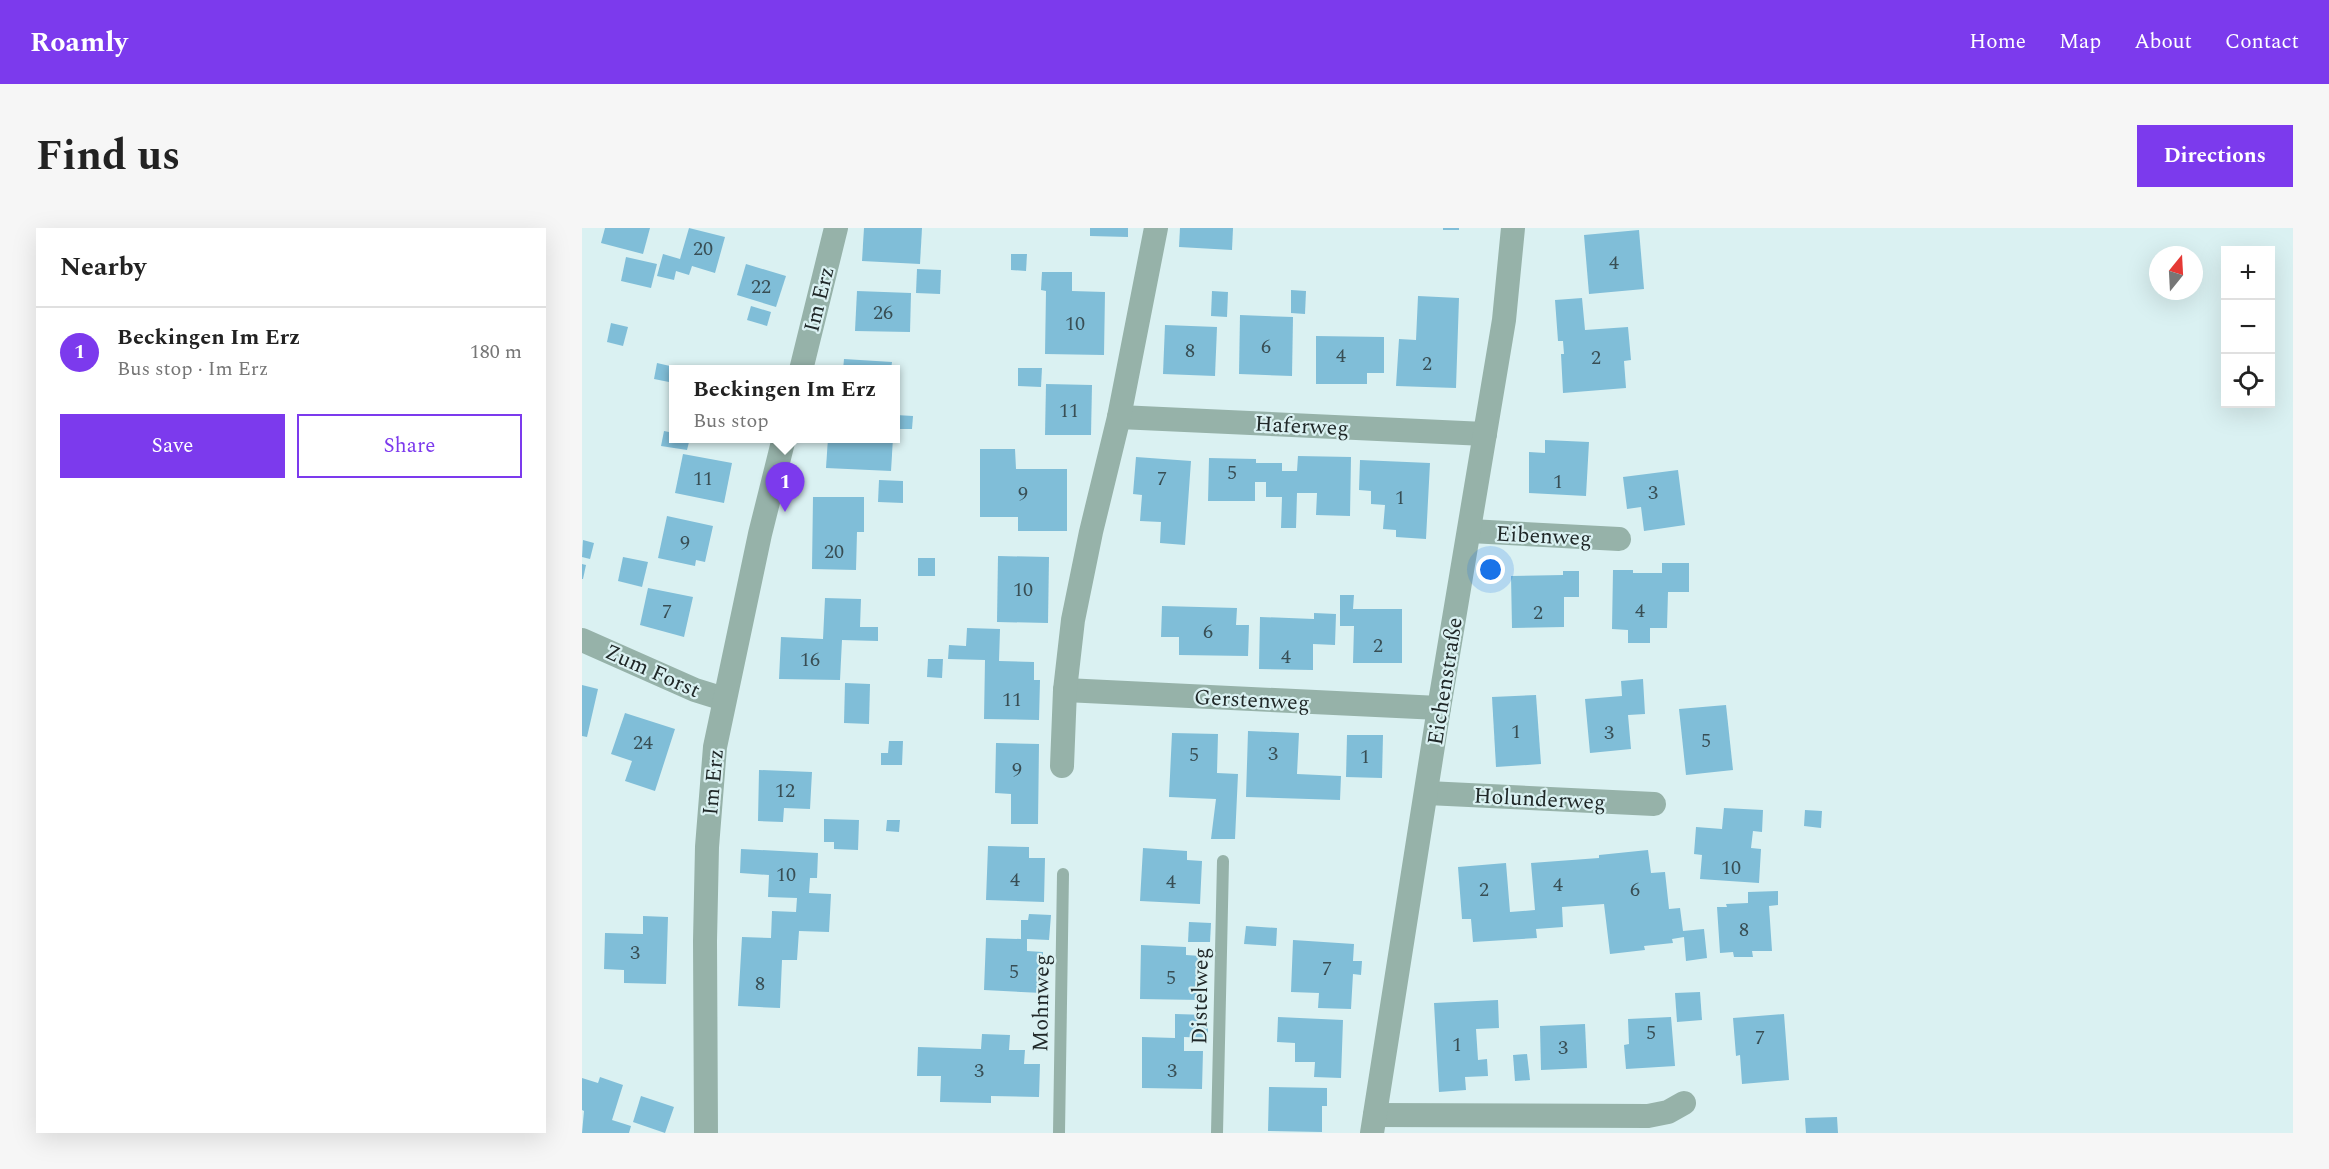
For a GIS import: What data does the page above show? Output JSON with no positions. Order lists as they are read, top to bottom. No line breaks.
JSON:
{"streets":{"street":["Im Erz","Haferweg","Eibenweg","Zum Forst","Eichenstraße","Gerstenweg","Holunderweg"],"lane":["Distelweg","Mohnweg"]},"crossings":[["Im Erz","Zum Forst"],["Haferweg","Eichenstraße"],["Eibenweg","Eichenstraße"],["Eichenstraße","Gerstenweg"],["Eichenstraße","Holunderweg"]],"house_numbers":["20","4","22","26","10","6","8","4","2","2","11","5","11","7","1","3","9","1","9","20","10","4","7","2","6","2","4","16","11","1","3","5","24","3","5","1","9","12","10","10","4","4","4","2","6","8","3","7","5","5","8","5","7","1","3","3","3"],"north":"top","page":{"header":"Roamly","nav":["Home","Map","About","Contact"],"title":"Find us","buttons":["Directions",["Save","Share"]],"heading":"Nearby","map_buttons":["+","−"],"list":[{"mark":"1","name":"Beckingen Im Erz","note":"Bus stop · Im Erz","value":"180 m"}],"popup":["Beckingen Im Erz","Bus stop"],"pins":"1"}}
